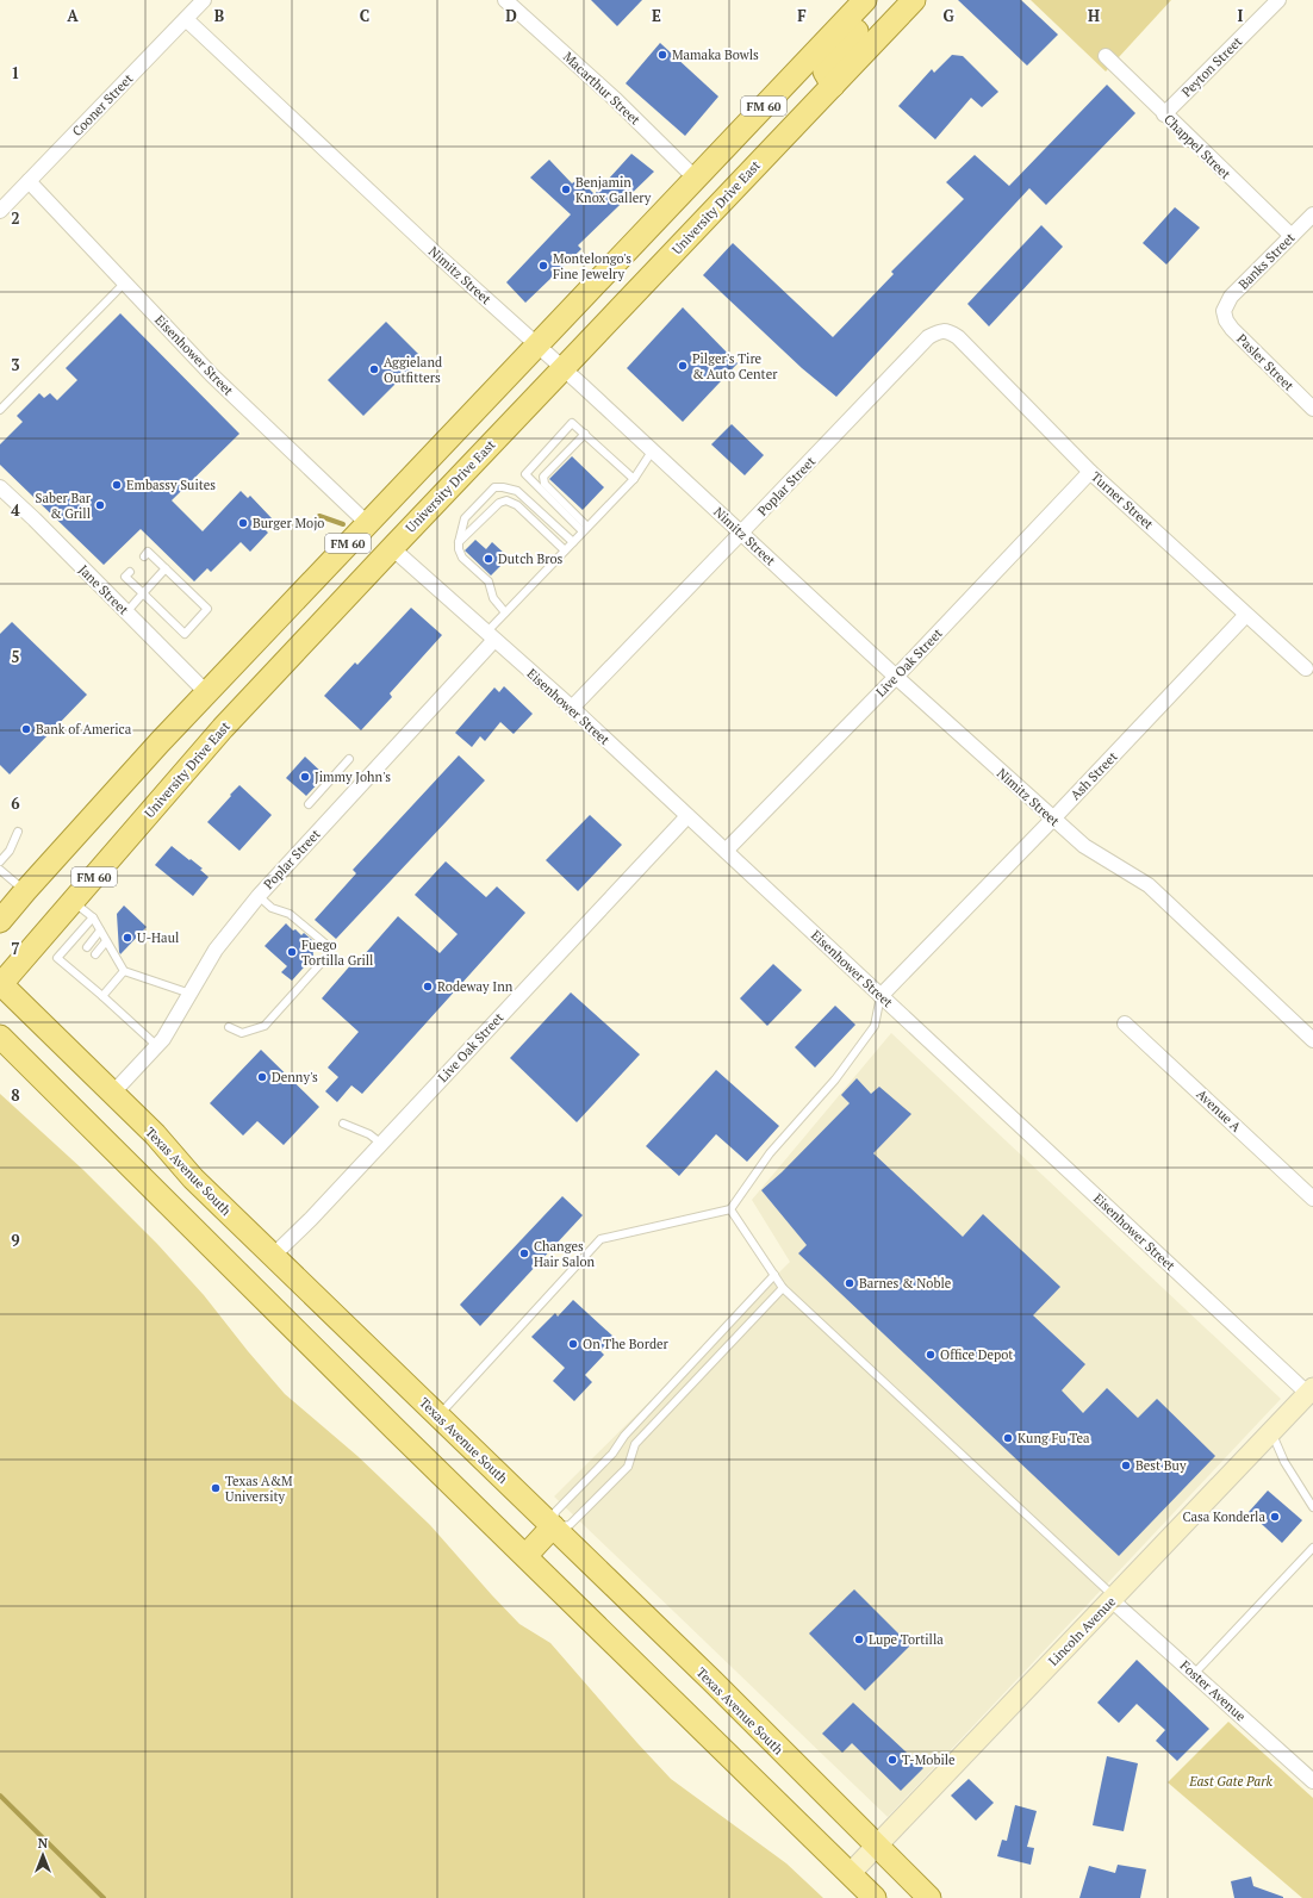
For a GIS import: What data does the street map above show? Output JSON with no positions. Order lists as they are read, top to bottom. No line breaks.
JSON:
{"streets":{"main road":["FM 60","University Drive East","Texas Avenue South"],"street":["Peyton Street","Macarthur Street","Cooner Street","Chappel Street","Banks Street","Nimitz Street","Eisenhower Street","Pasler Street","Poplar Street","Turner Street","Jane Street","Live Oak Street","Ash Street","Avenue A","Lincoln Avenue","Foster Avenue"]},"crossings":[["Peyton Street","Chappel Street"],["Macarthur Street","FM 60"],["Cooner Street","Nimitz Street"],["Cooner Street","Eisenhower Street"],["FM 60","Nimitz Street"],["FM 60","Eisenhower Street"],["FM 60","Jane Street"],["Chappel Street","Banks Street"],["University Drive East","Nimitz Street"],["University Drive East","Eisenhower Street"],["University Drive East","Texas Avenue South"],["Banks Street","Pasler Street"],["Nimitz Street","Poplar Street"],["Nimitz Street","Live Oak Street"],["Nimitz Street","Ash Street"],["Eisenhower Street","Poplar Street"],["Eisenhower Street","Live Oak Street"],["Eisenhower Street","Ash Street"],["Eisenhower Street","Lincoln Avenue"],["Poplar Street","Turner Street"],["Poplar Street","Texas Avenue South"],["Turner Street","Live Oak Street"],["Turner Street","Ash Street"],["Live Oak Street","Texas Avenue South"],["Texas Avenue South","Lincoln Avenue"],["Lincoln Avenue","Foster Avenue"]],"parks":["East Gate Park"],"places":["Mamaka Bowls","Benjamin Knox Gallery","Montelongo's Fine Jewelry","Pilger's Tire & Auto Center","Aggieland Outfitters","Embassy Suites","Saber Bar & Grill","Burger Mojo","Dutch Bros","Bank of America","Jimmy John's","U-Haul","Fuego Tortilla Grill","Rodeway Inn","Denny's","Changes Hair Salon","Barnes & Noble","On The Border","Office Depot","Kung Fu Tea","Best Buy","Texas A&M University","Casa Konderla","Lupe Tortilla","T-Mobile"],"north":"top","grid":{"columns":["A","B","C","D","E","F","G","H","I"],"rows":["1","2","3","4","5","6","7","8","9"]}}
